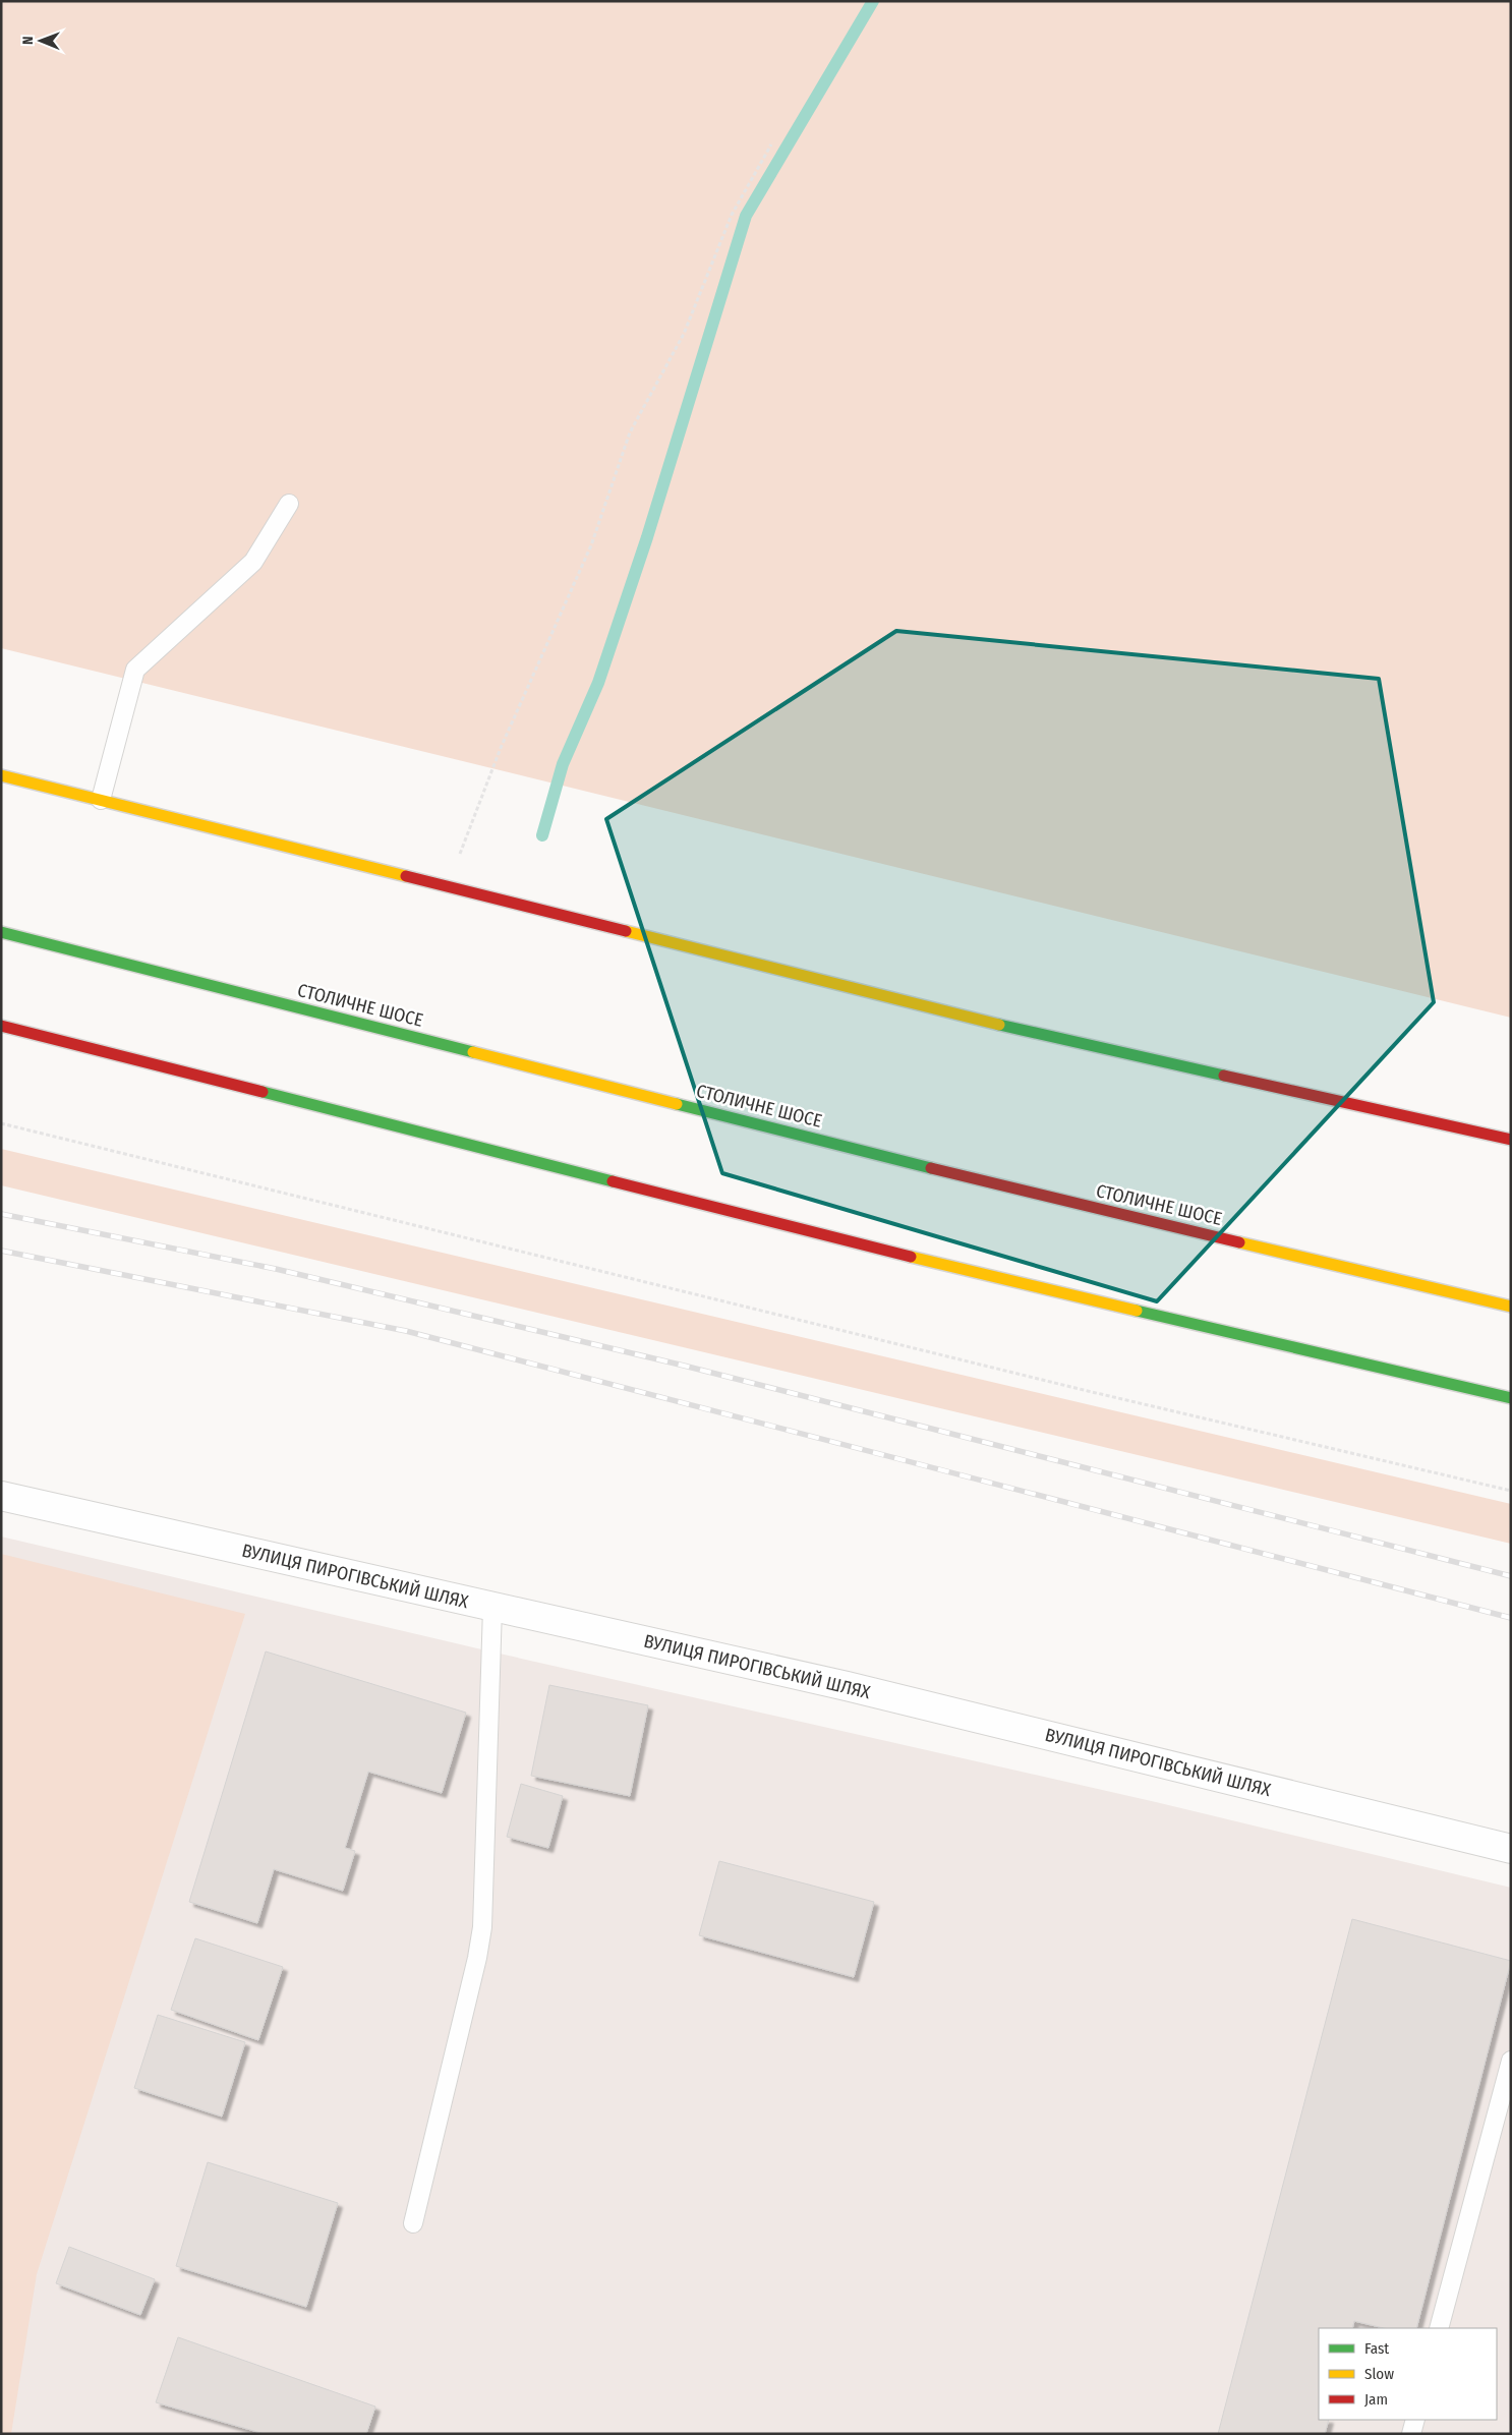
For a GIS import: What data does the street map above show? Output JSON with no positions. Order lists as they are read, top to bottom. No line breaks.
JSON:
{"streets":{"main road":["СТОЛИЧНЕ ШОСЕ"],"street":["ВУЛИЦЯ ПИРОГІВСЬКИЙ ШЛЯХ"]},"legend":["Fast","Slow","Jam"],"north":"left"}
